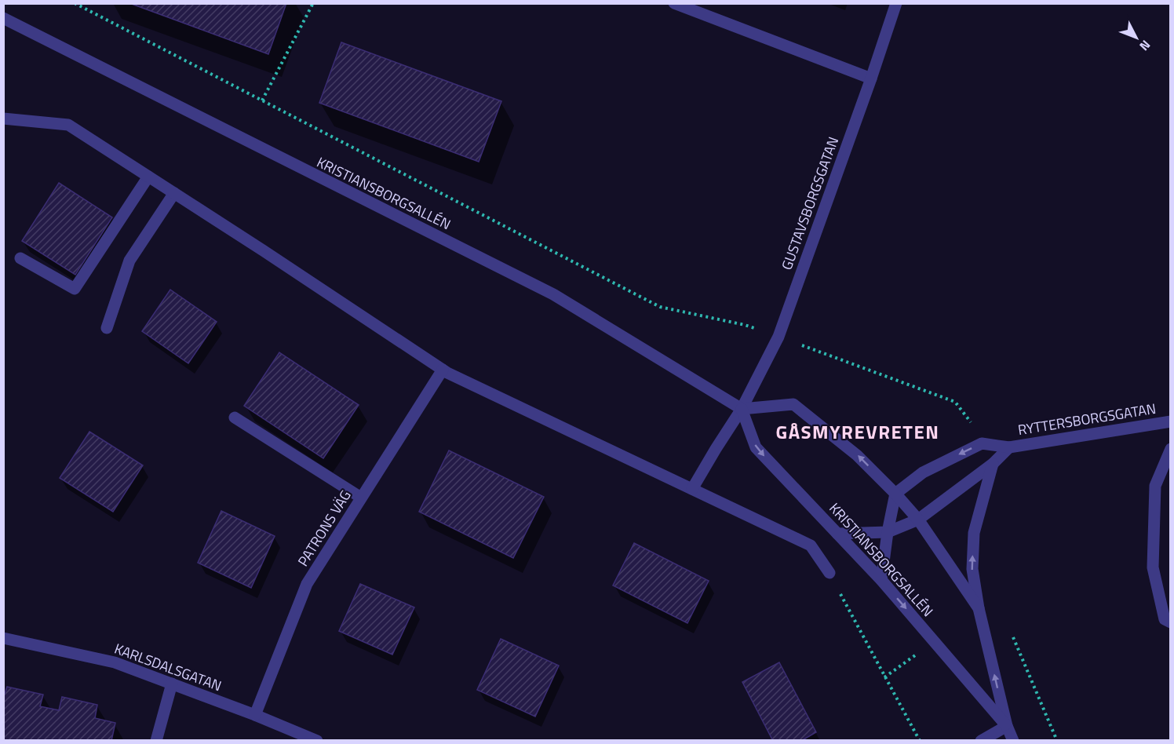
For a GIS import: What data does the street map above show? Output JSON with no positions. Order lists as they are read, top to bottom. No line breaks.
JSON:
{"streets":{"street":["KRISTIANSBORGSALLÉN","GUSTAVSBORGSGATAN","RYTTERSBORGSGATAN","PATRONS VÄG","KARLSDALSGATAN"]},"crossings":[["KRISTIANSBORGSALLÉN","GUSTAVSBORGSGATAN"],["KRISTIANSBORGSALLÉN","RYTTERSBORGSGATAN"],["PATRONS VÄG","KARLSDALSGATAN"]],"districts":["GÅSMYREVRETEN"],"north":"bottom right"}
